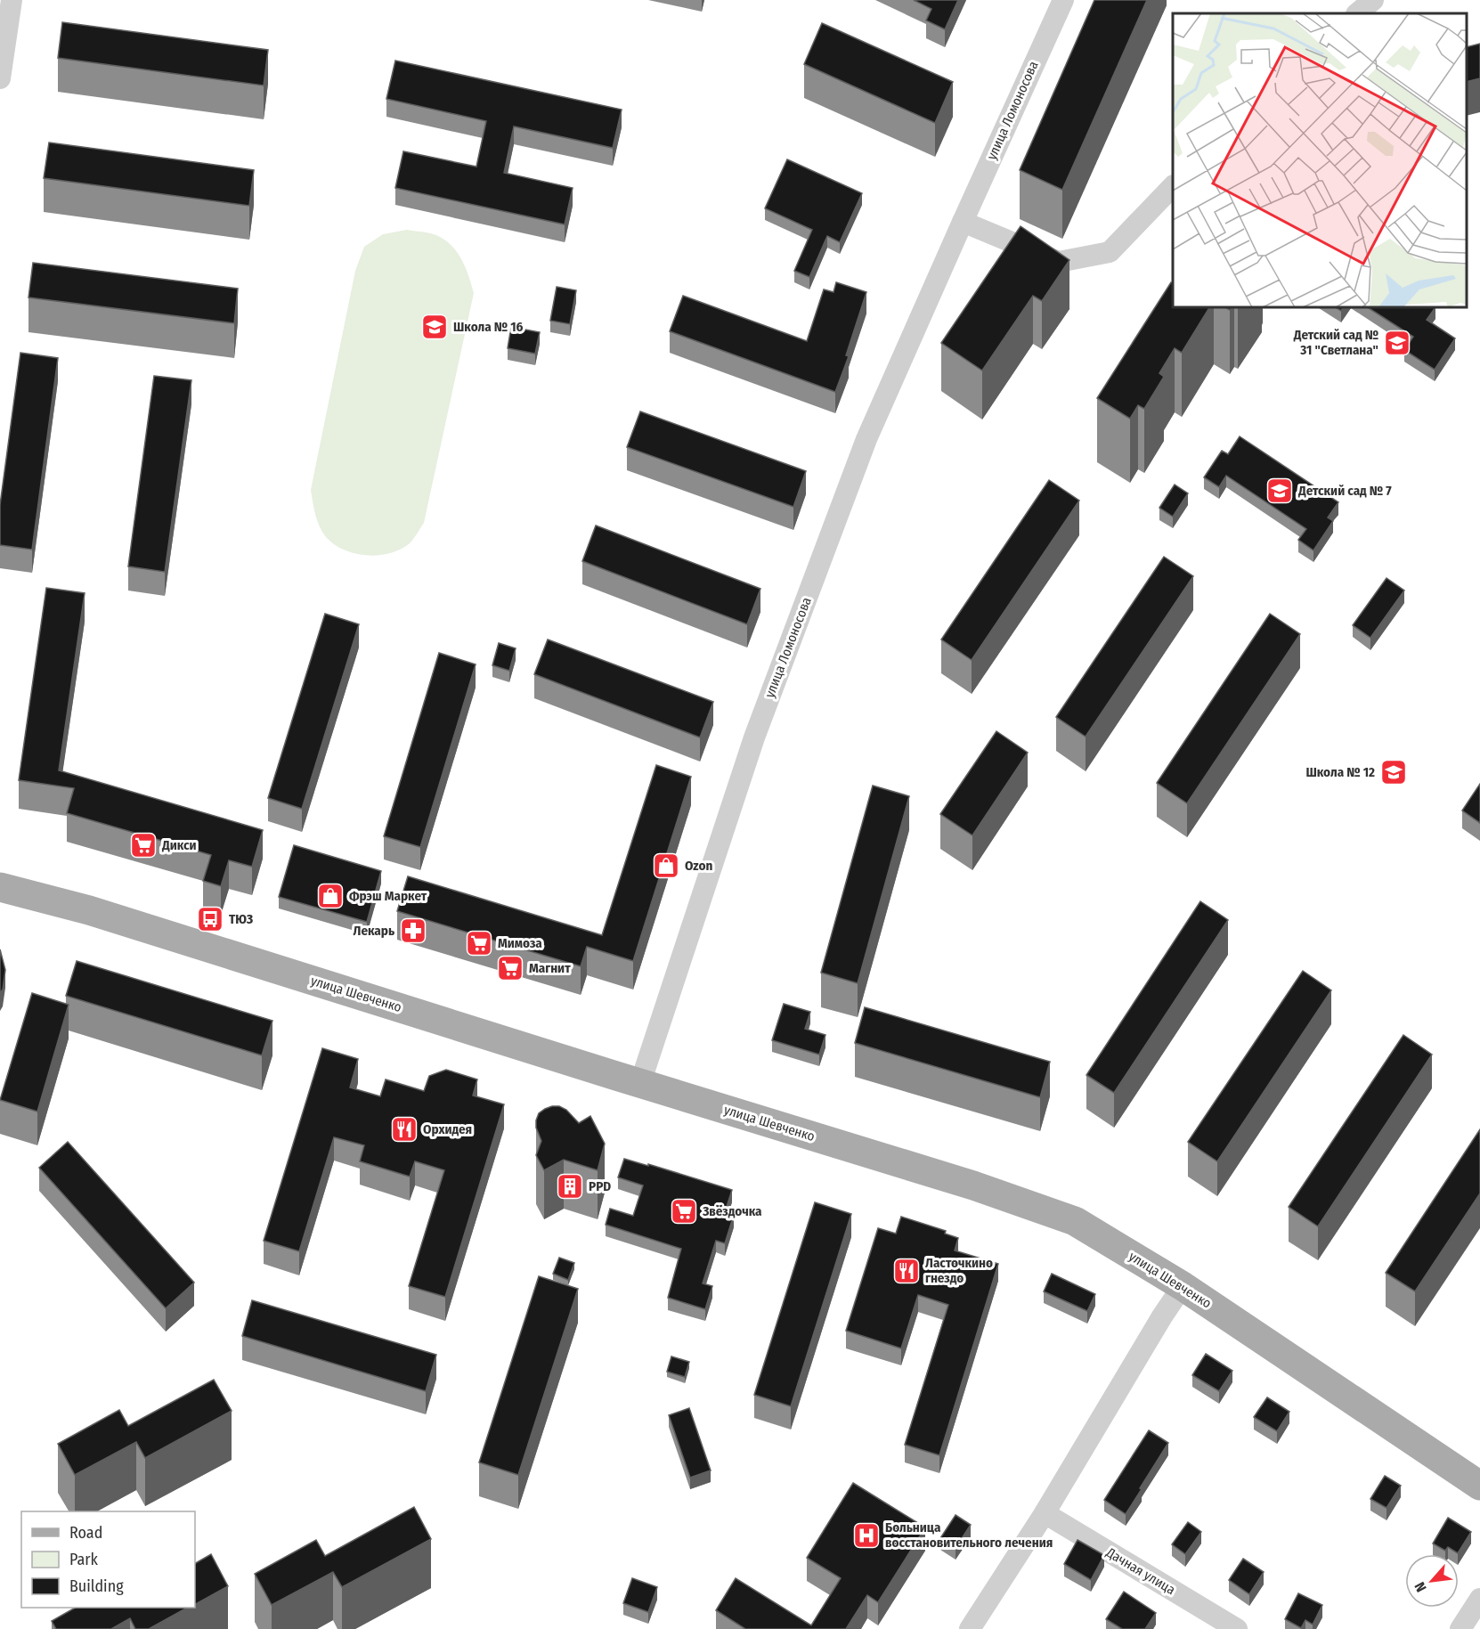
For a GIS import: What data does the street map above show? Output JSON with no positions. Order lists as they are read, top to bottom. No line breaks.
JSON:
{"streets":{"main road":["улица Шевченко"],"street":["улица Ломоносова","Дачная улица"]},"crossings":[["улица Ломоносова","улица Шевченко"]],"places":{"school or university":["Школа № 16","Детский сад № 31 \"Светлана\"","Детский сад № 7","Школа № 12"],"supermarket":["Дикси","Мимоза","Магнит","Звёздочка"],"shop":["Ozon","Фрэш Маркет"],"bus stop":["ТЮЗ"],"pharmacy":["Лекарь"],"restaurant":["Орхидея","Ласточкино гнездо"],"building":["PPD"],"hospital":["Больница восстановительного лечения"]},"legend":["Road","Park","Building"],"north":"bottom left"}
